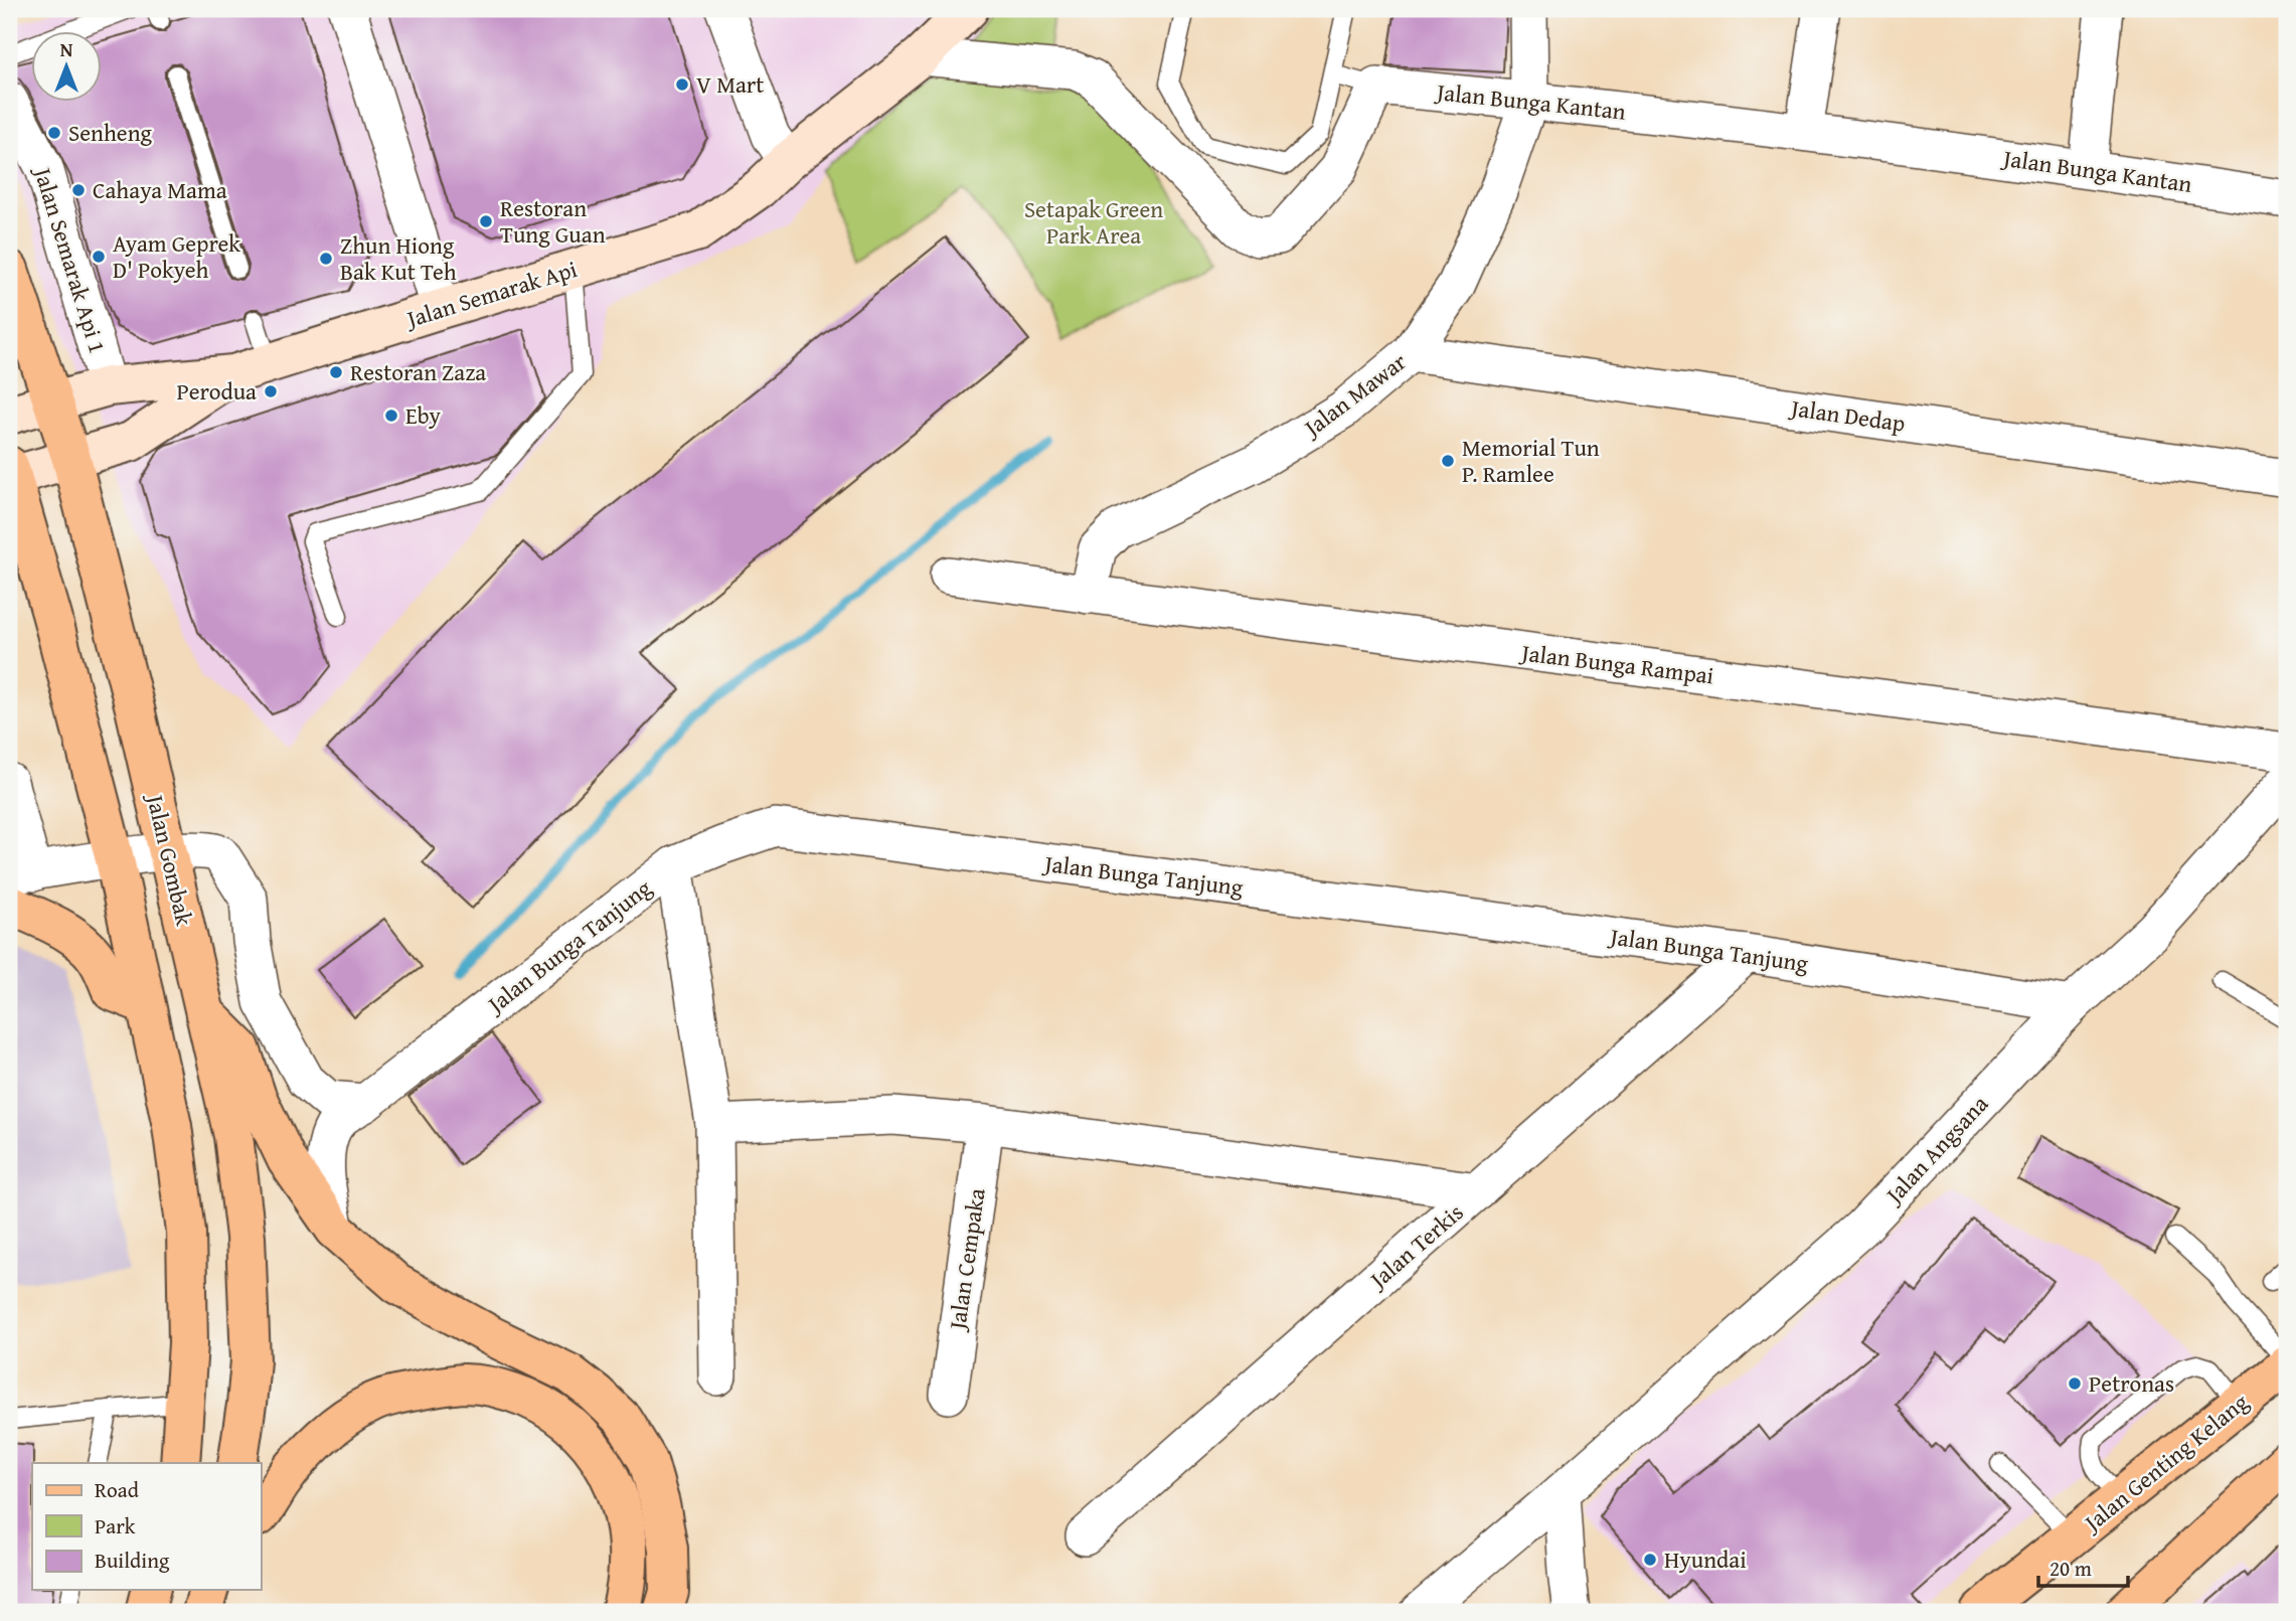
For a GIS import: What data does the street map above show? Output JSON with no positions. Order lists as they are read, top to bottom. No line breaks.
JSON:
{"streets":{"main road":["Jalan Gombak","Jalan Genting Kelang"],"street":["Jalan Bunga Kantan","Jalan Semarak Api 1","Jalan Semarak Api","Jalan Mawar","Jalan Dedap","Jalan Bunga Rampai","Jalan Bunga Tanjung","Jalan Angsana","Jalan Terkis","Jalan Cempaka"]},"crossings":[["Jalan Bunga Kantan","Jalan Mawar"],["Jalan Semarak Api 1","Jalan Semarak Api"],["Jalan Semarak Api","Jalan Gombak"],["Jalan Mawar","Jalan Dedap"],["Jalan Mawar","Jalan Bunga Rampai"],["Jalan Bunga Tanjung","Jalan Angsana"],["Jalan Bunga Tanjung","Jalan Terkis"]],"parks":["Setapak Green Park Area"],"places":["V Mart","Senheng","Cahaya Mama","Restoran Tung Guan","Ayam Geprek D' Pokyeh","Zhun Hiong Bak Kut Teh","Restoran Zaza","Perodua","Eby","Memorial Tun P. Ramlee","Petronas","Hyundai"],"legend":["Road","Park","Building"],"scale_bar":"20 m","north":"top"}
